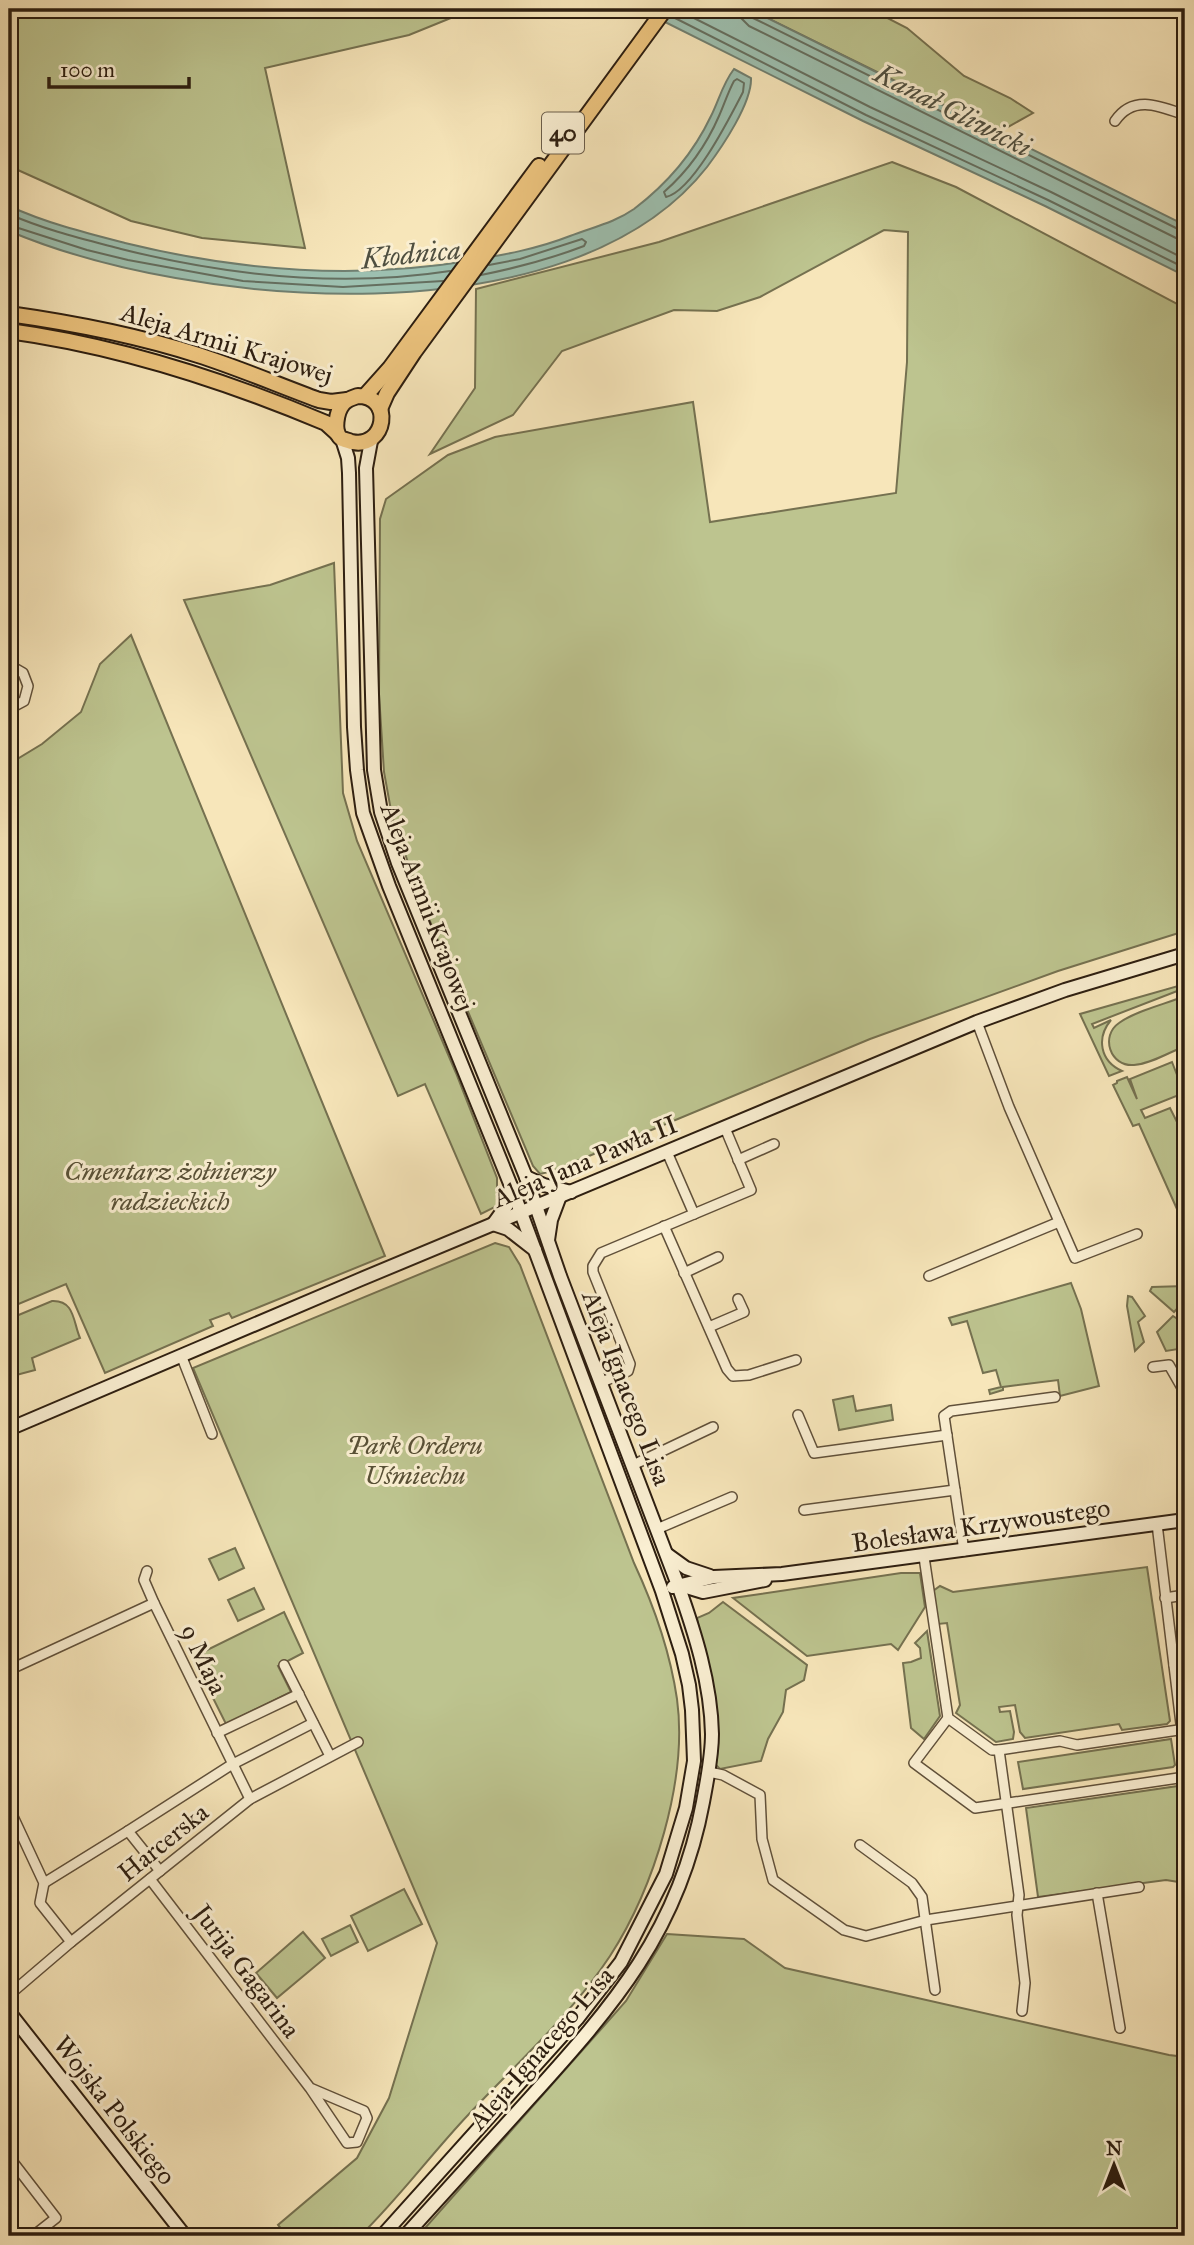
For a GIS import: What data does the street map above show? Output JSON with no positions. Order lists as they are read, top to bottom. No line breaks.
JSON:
{"streets":{"main road":["40","Aleja Armii Krajowej"],"street":["Aleja Jana Pawła II","Aleja Ignacego Lisa","Bolesława Krzywoustego","9 Maja","Harcerska","Jurija Gagarina","Wojska Polskiego"]},"crossings":[["40","Aleja Armii Krajowej"],["Aleja Armii Krajowej","Aleja Jana Pawła II"],["Aleja Armii Krajowej","Aleja Ignacego Lisa"],["Aleja Jana Pawła II","Aleja Ignacego Lisa"],["Aleja Ignacego Lisa","Bolesława Krzywoustego"],["9 Maja","Harcerska"],["Harcerska","Jurija Gagarina"]],"water":["Kanał Gliwicki","Kłodnica"],"parks":["Cmentarz żołnierzy radzieckich","Park Orderu Uśmiechu"],"scale_bar":"100 m","north":"top"}
